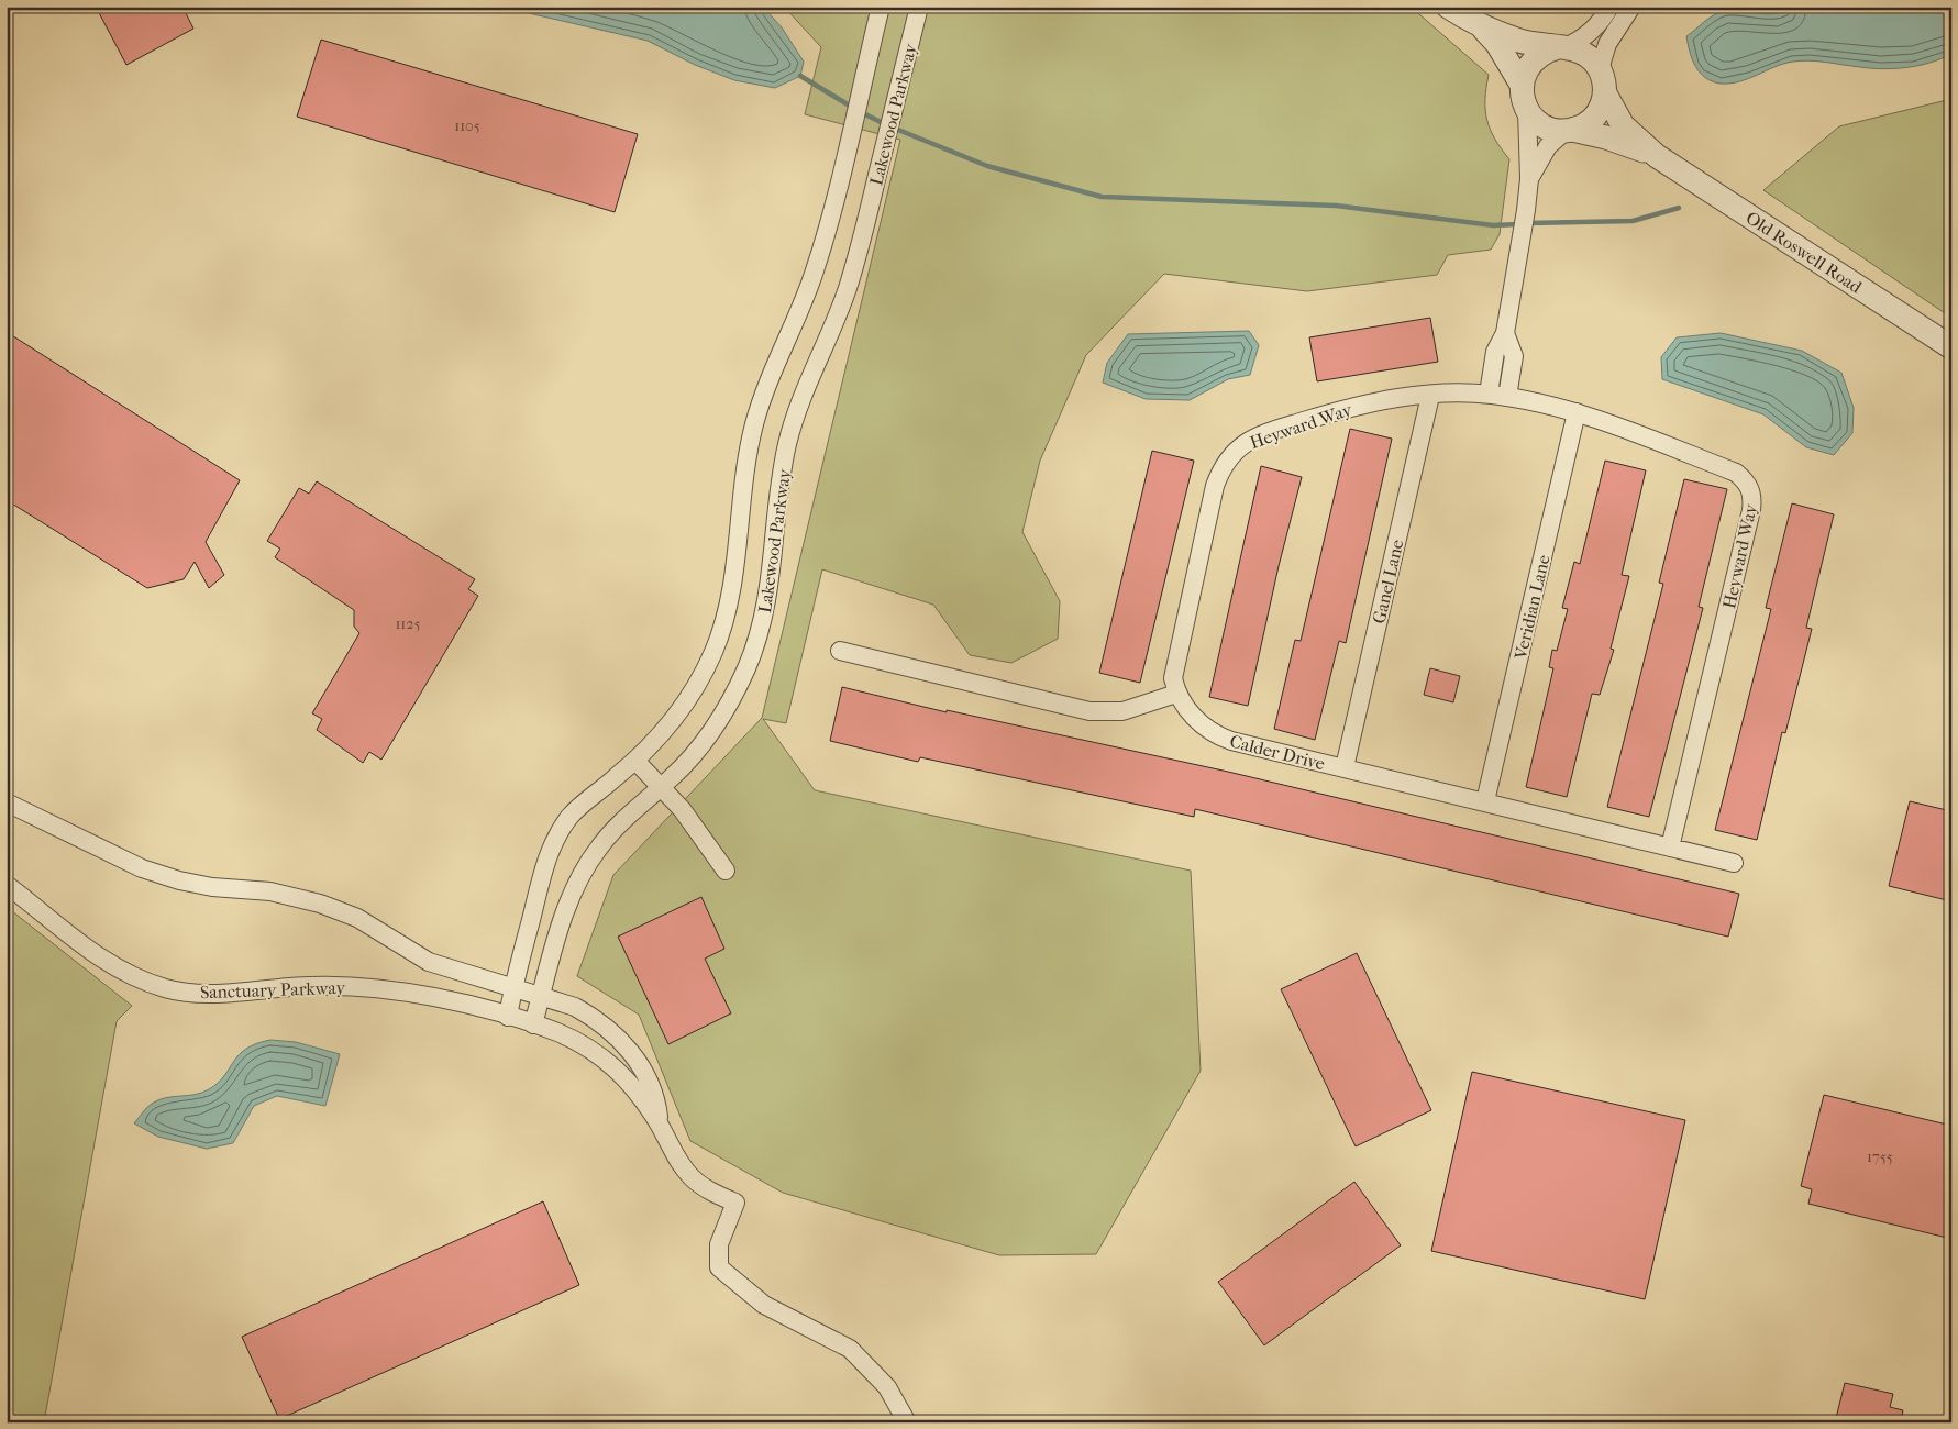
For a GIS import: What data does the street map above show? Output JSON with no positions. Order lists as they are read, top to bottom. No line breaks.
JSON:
{"streets":{"street":["Lakewood Parkway","Old Roswell Road","Heyward Way","Ganel Lane","Veridian Lane","Calder Drive","Sanctuary Parkway"]},"crossings":[["Lakewood Parkway","Sanctuary Parkway"],["Heyward Way","Ganel Lane"],["Heyward Way","Veridian Lane"],["Heyward Way","Calder Drive"],["Ganel Lane","Calder Drive"],["Veridian Lane","Calder Drive"]],"house_numbers":["1105","1125","1755"]}
